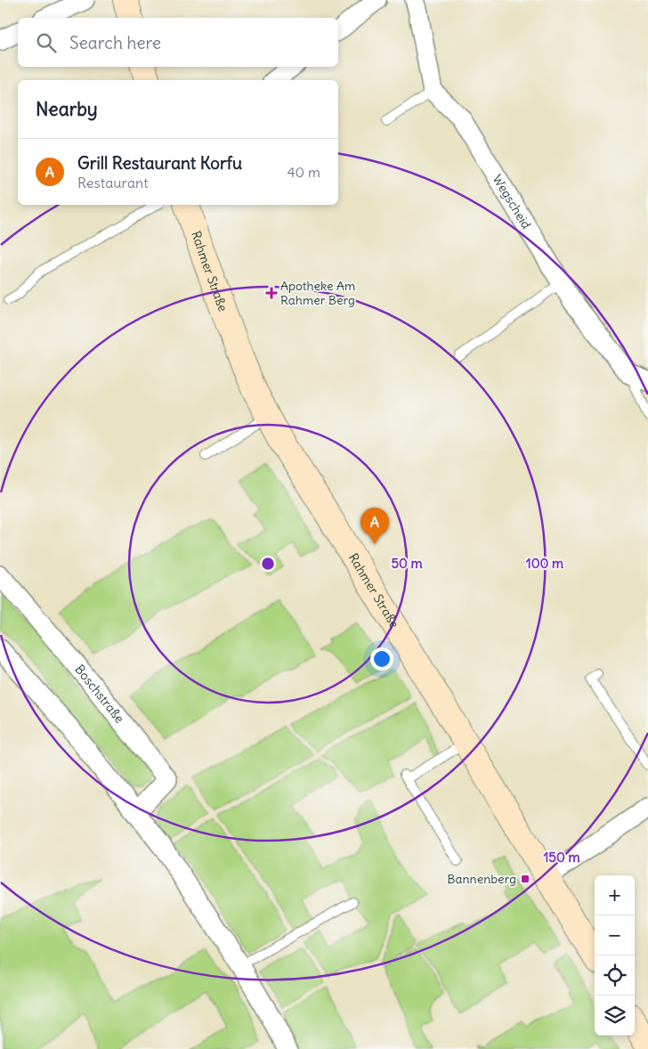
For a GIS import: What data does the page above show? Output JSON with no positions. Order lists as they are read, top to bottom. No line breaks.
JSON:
{"streets":{"main road":["Rahmer Straße"],"street":["Wegscheid","Boschstraße"]},"places":{"health":["Apotheke Am Rahmer Berg"],"transit":["Bannenberg"]},"page":{"search":"Search here","heading":"Nearby","list":[{"mark":"A","name":"Grill Restaurant Korfu","note":"Restaurant","value":"40 m"}],"pins":"A","map_buttons":["+","−"]},"rings":["50 m","100 m","150 m"]}
